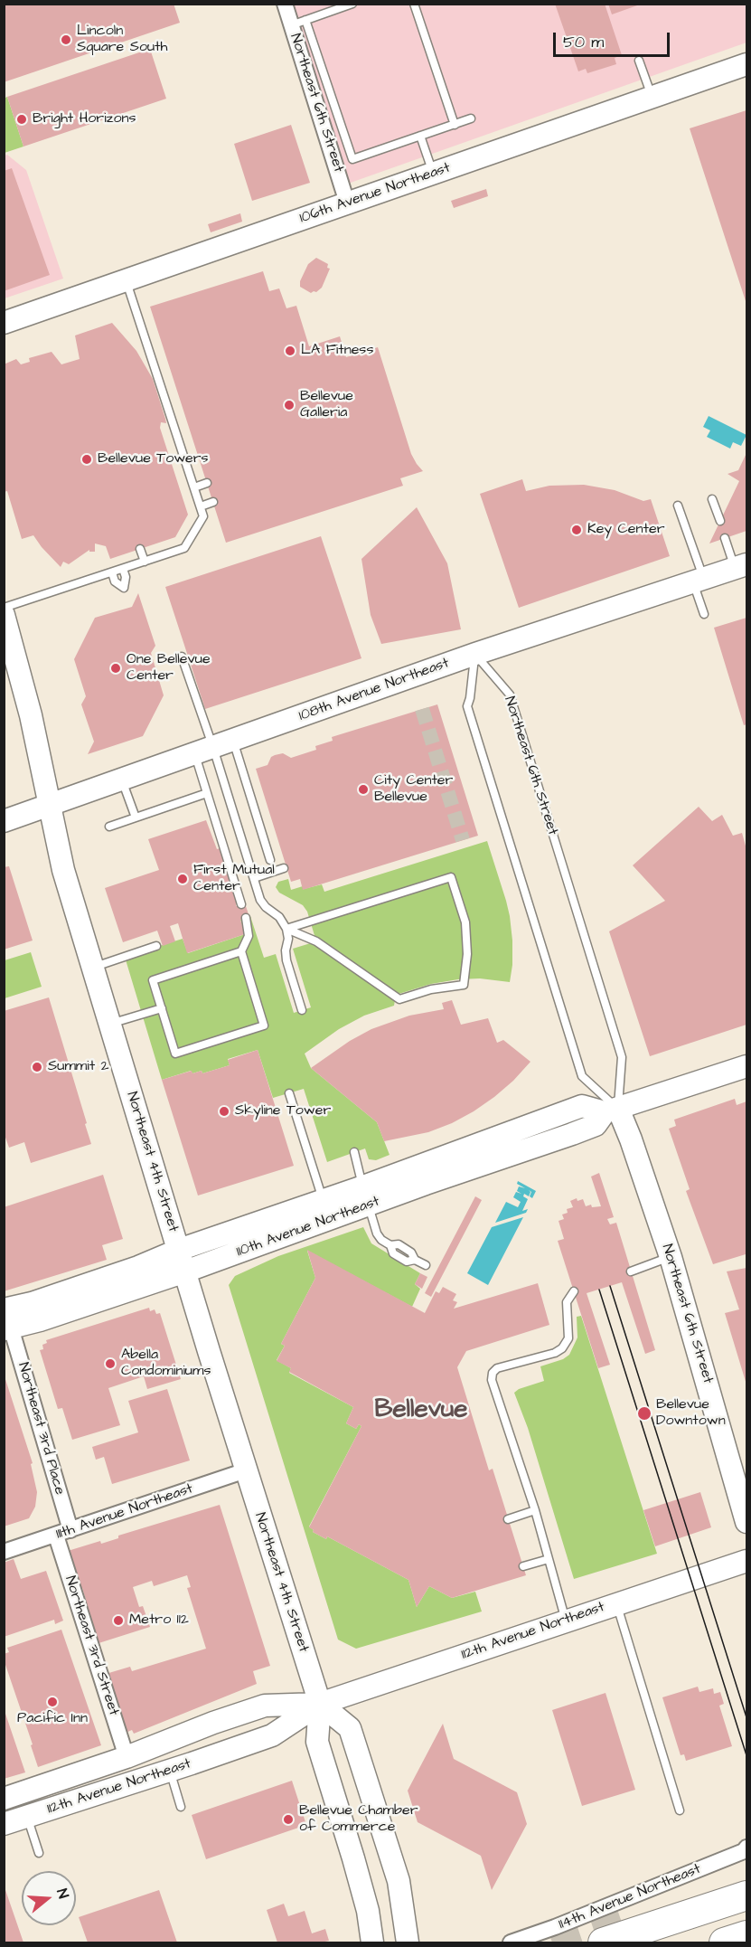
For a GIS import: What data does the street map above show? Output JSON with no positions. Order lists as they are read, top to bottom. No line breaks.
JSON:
{"streets":{"main road":["Northeast 6th Street","106th Avenue Northeast","108th Avenue Northeast","Northeast 4th Street","110th Avenue Northeast","112th Avenue Northeast"],"street":["Northeast 3rd Place","111th Avenue Northeast","Northeast 3rd Street","114th Avenue Northeast"]},"crossings":[["Northeast 6th Street","106th Avenue Northeast"],["Northeast 6th Street","108th Avenue Northeast"],["Northeast 6th Street","110th Avenue Northeast"],["108th Avenue Northeast","Northeast 4th Street"],["Northeast 4th Street","110th Avenue Northeast"],["Northeast 4th Street","111th Avenue Northeast"],["Northeast 4th Street","112th Avenue Northeast"],["110th Avenue Northeast","Northeast 3rd Place"],["Northeast 3rd Place","111th Avenue Northeast"],["Northeast 3rd Place","Northeast 3rd Street"],["111th Avenue Northeast","Northeast 3rd Street"],["112th Avenue Northeast","Northeast 3rd Street"]],"districts":["Bellevue"],"places":["Lincoln Square South","Bright Horizons","LA Fitness","Bellevue Galleria","Bellevue Towers","Key Center","One Bellevue Center","City Center Bellevue","First Mutual Center","Summit 2","Skyline Tower","Abella Condominiums","Bellevue Downtown","Metro 112","Pacific Inn","Bellevue Chamber of Commerce"],"scale_bar":"50 m","north":"right"}
